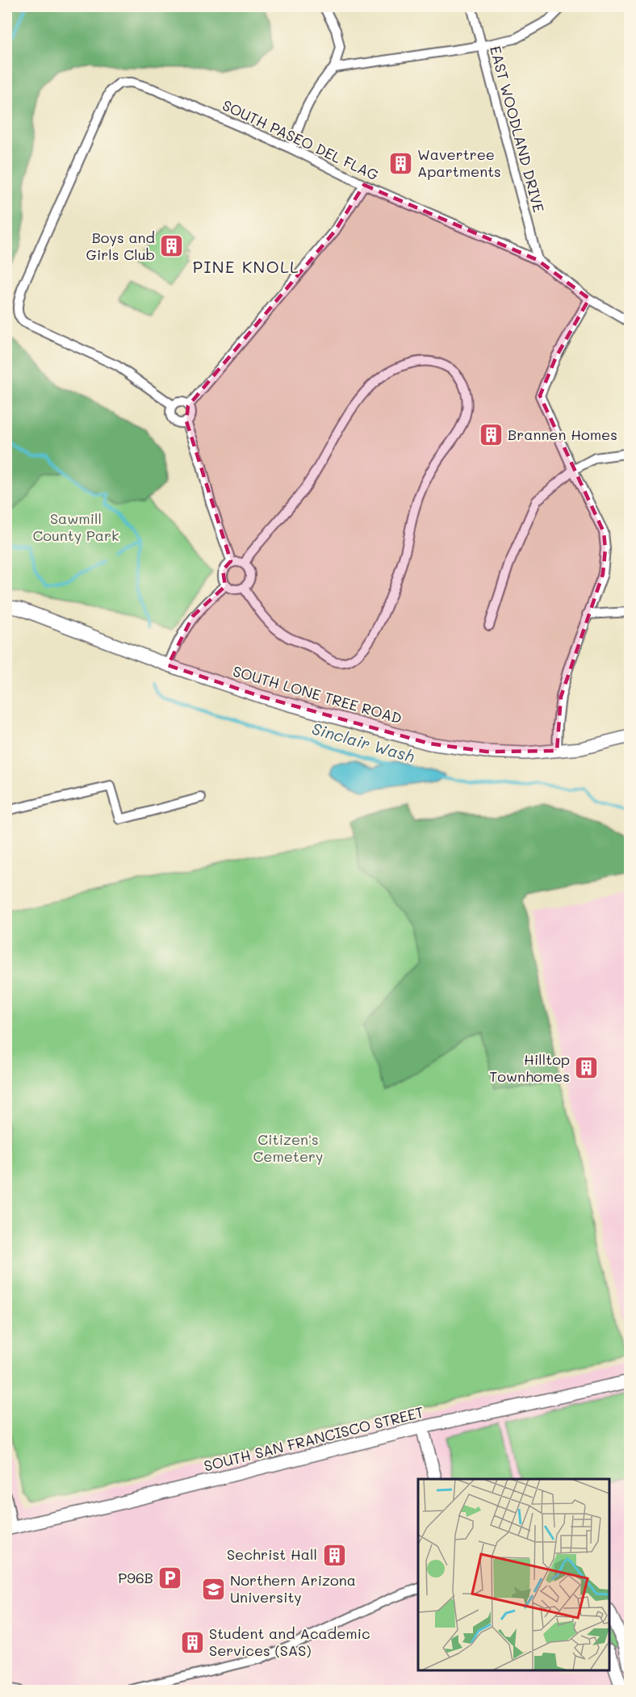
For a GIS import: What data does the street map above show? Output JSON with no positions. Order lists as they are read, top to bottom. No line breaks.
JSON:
{"streets":{"street":["EAST WOODLAND DRIVE","SOUTH PASEO DEL FLAG","SOUTH LONE TREE ROAD","SOUTH SAN FRANCISCO STREET"]},"crossings":[["EAST WOODLAND DRIVE","SOUTH PASEO DEL FLAG"]],"districts":["PINE KNOLL"],"water":["Sinclair Wash"],"parks":["Sawmill County Park","Citizen's Cemetery"],"places":{"building":["Wavertree Apartments","Boys and Girls Club","Brannen Homes","Hilltop Townhomes","Sechrist Hall","Student and Academic Services (SAS)"],"parking":["P96B"],"school or university":["Northern Arizona University"]}}
